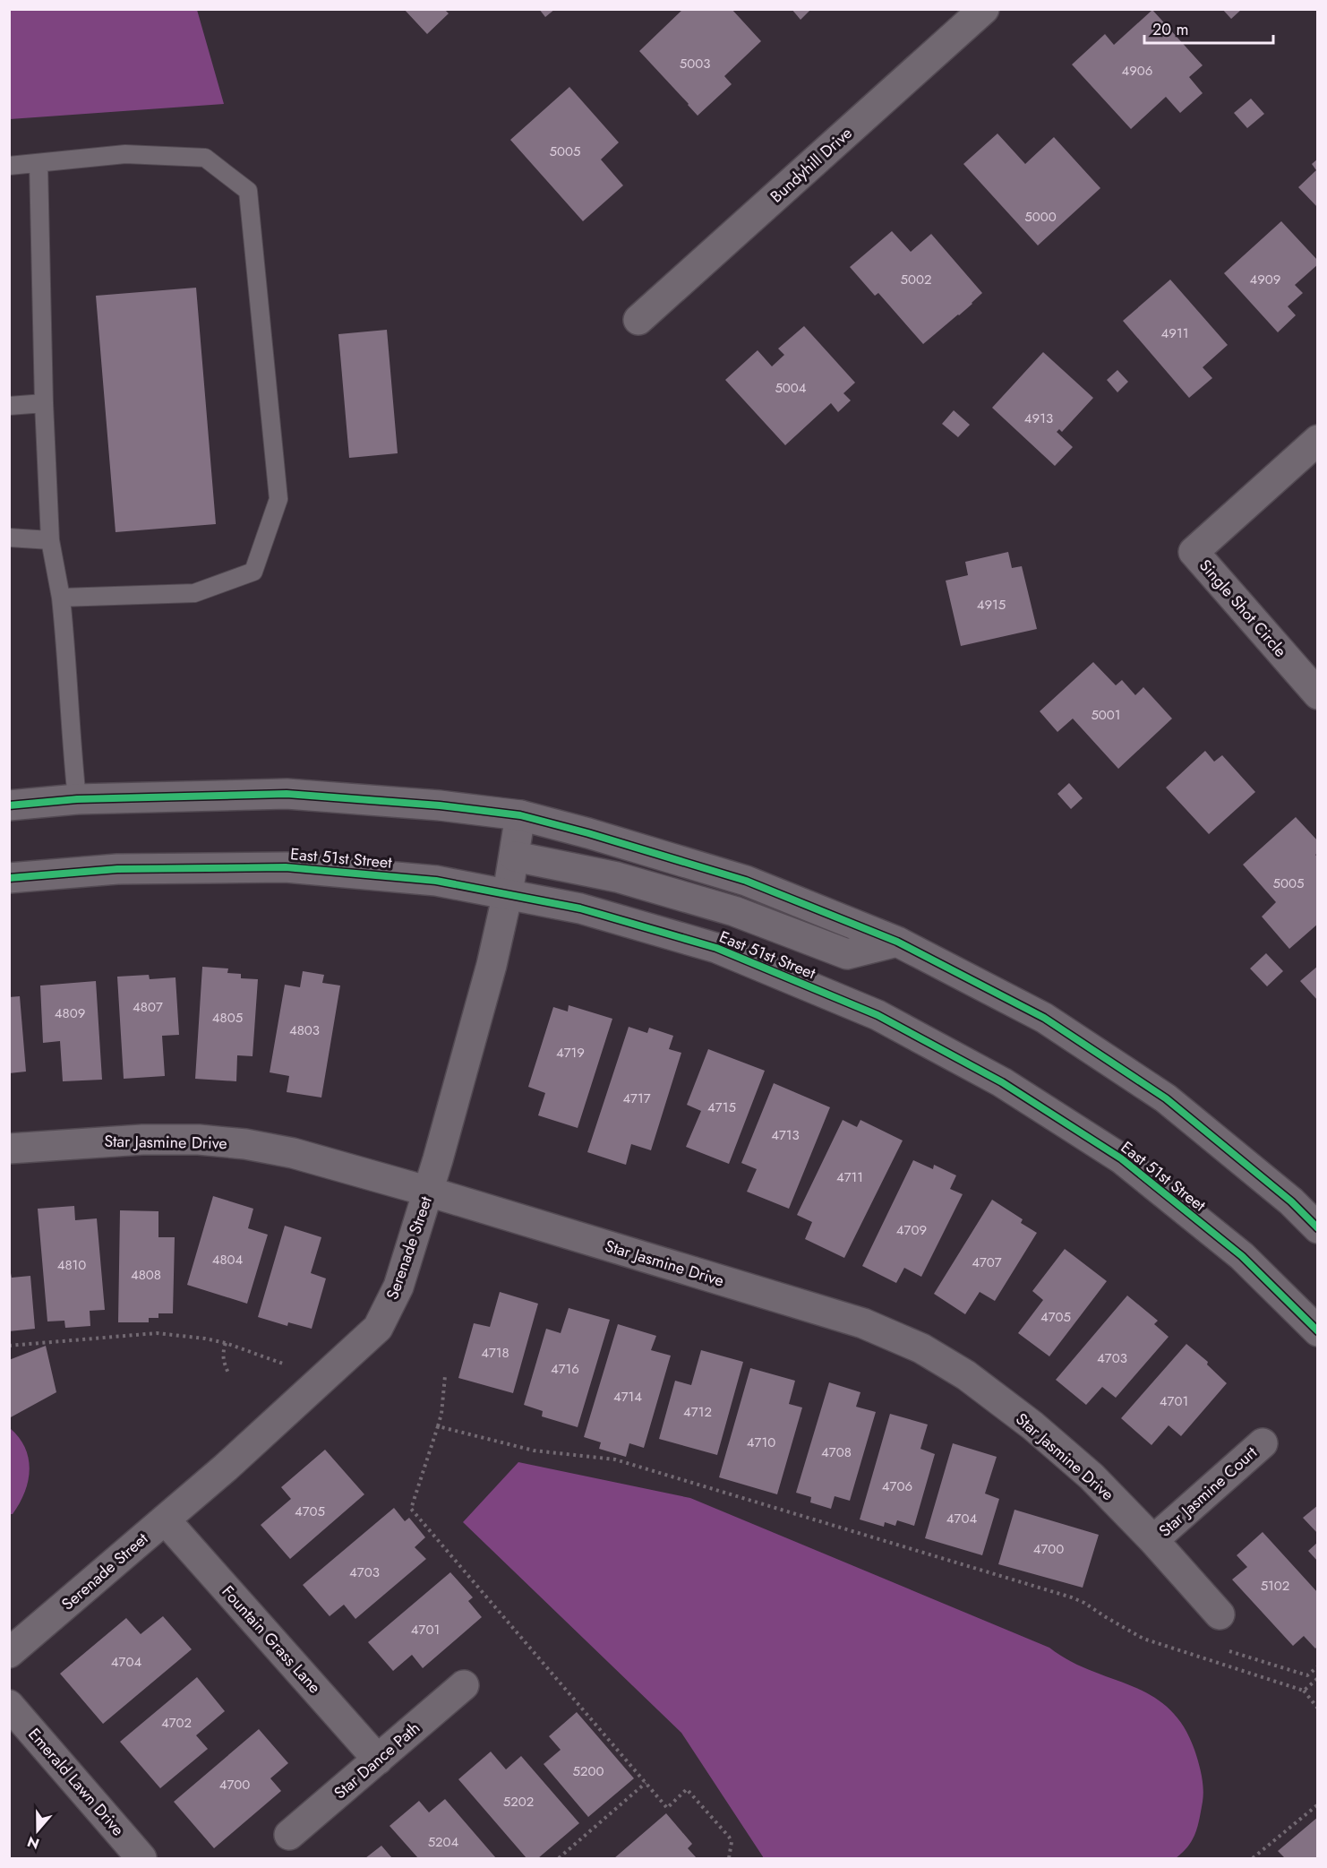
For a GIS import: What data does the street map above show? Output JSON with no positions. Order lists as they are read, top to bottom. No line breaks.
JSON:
{"streets":{"street":["Bundyhill Drive","Single Shot Circle","East 51st Street","Star Jasmine Drive","Serenade Street","Star Jasmine Court","Fountain Grass Lane","Star Dance Path","Emerald Lawn Drive"]},"crossings":[["East 51st Street","Serenade Street"],["Star Jasmine Drive","Serenade Street"],["Star Jasmine Drive","Star Jasmine Court"],["Serenade Street","Fountain Grass Lane"],["Fountain Grass Lane","Star Dance Path"]],"house_numbers":["5003","4906","5005","5000","5002","4909","4911","5004","4913","4915","5001","5005","4807","4809","4805","4803","4719","4717","4715","4713","4711","4709","4804","4707","4810","4808","4705","4718","4703","4716","4714","4701","4712","4710","4708","4706","4705","4704","4700","4703","5102","4701","4704","4702","5200","4700","5202","5204"],"scale_bar":"20 m","north":"bottom"}
